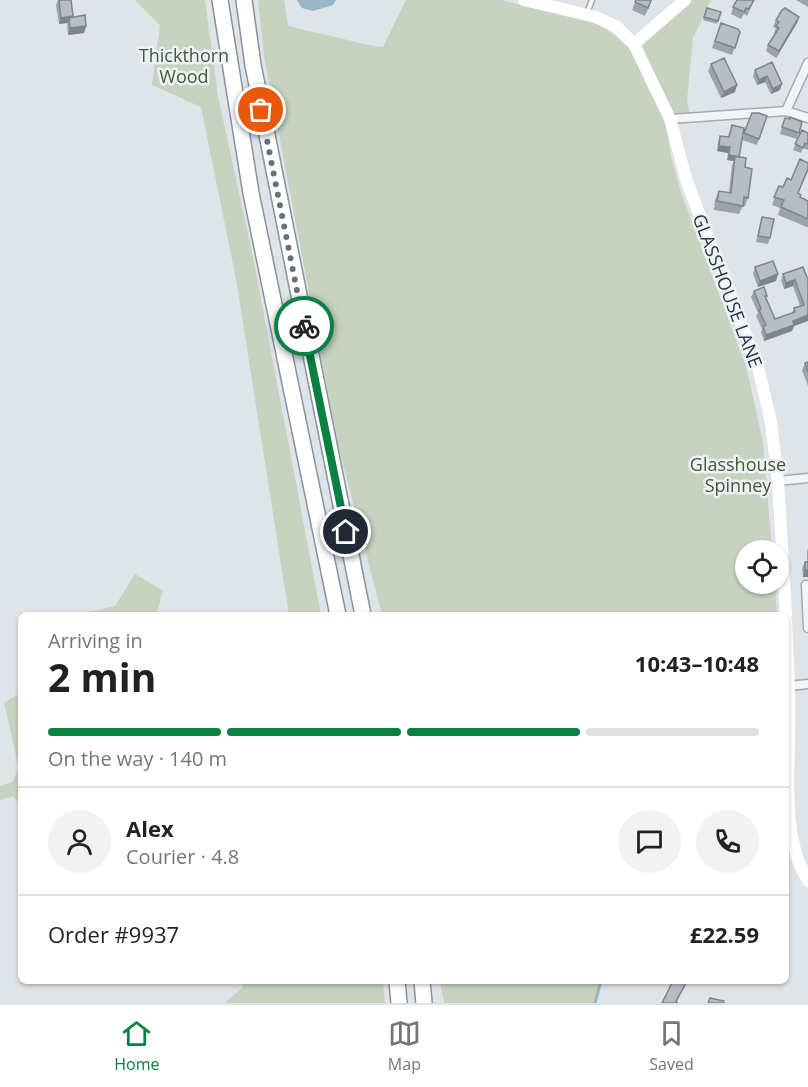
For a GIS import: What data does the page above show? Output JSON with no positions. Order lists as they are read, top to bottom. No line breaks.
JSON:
{"streets":{"street":["GLASSHOUSE LANE"]},"parks":["Thickthorn Wood","Glasshouse Spinney"],"page":{"heading":["2 min","Arriving in","10:43–10:48"],"panel":["Alex","Courier · 4.8","Order #9937","£22.59"],"bar":"On the way · 140 m","tabs":["Home","Map","Saved"]}}
